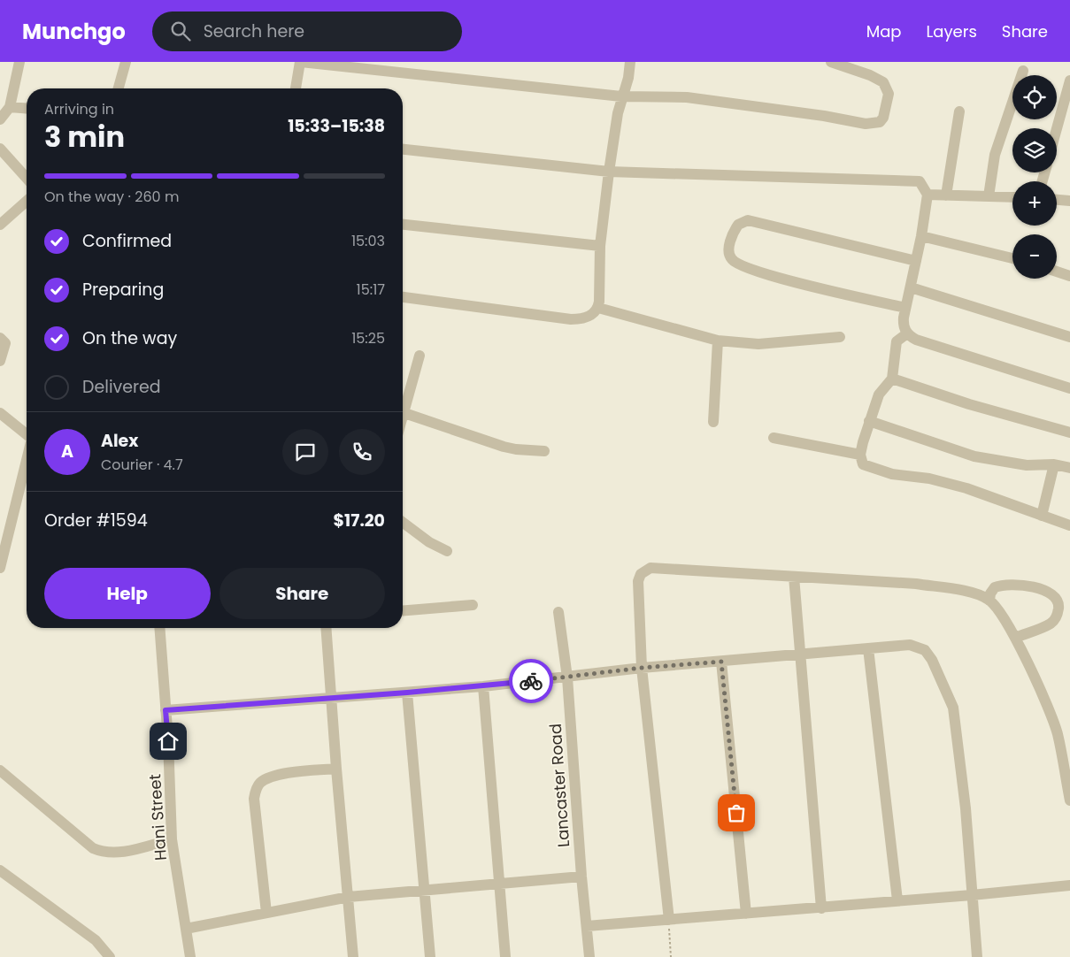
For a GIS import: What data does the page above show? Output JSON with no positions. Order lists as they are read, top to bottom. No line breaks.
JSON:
{"streets":{"street":["Lancaster Road","Hani Street"]},"page":{"header":"Munchgo","search":"Search here","nav":["Map","Layers","Share"],"map_buttons":["+","−"],"heading":["3 min","Arriving in","15:33–15:38"],"panel":["Alex","Courier · 4.7","Order #1594","$17.20"],"bar":"On the way · 260 m","list":[["Confirmed","15:03"],["Preparing","15:17"],["On the way","15:25"],"Delivered"],"round":"A","buttons":["Help","Share"]}}
